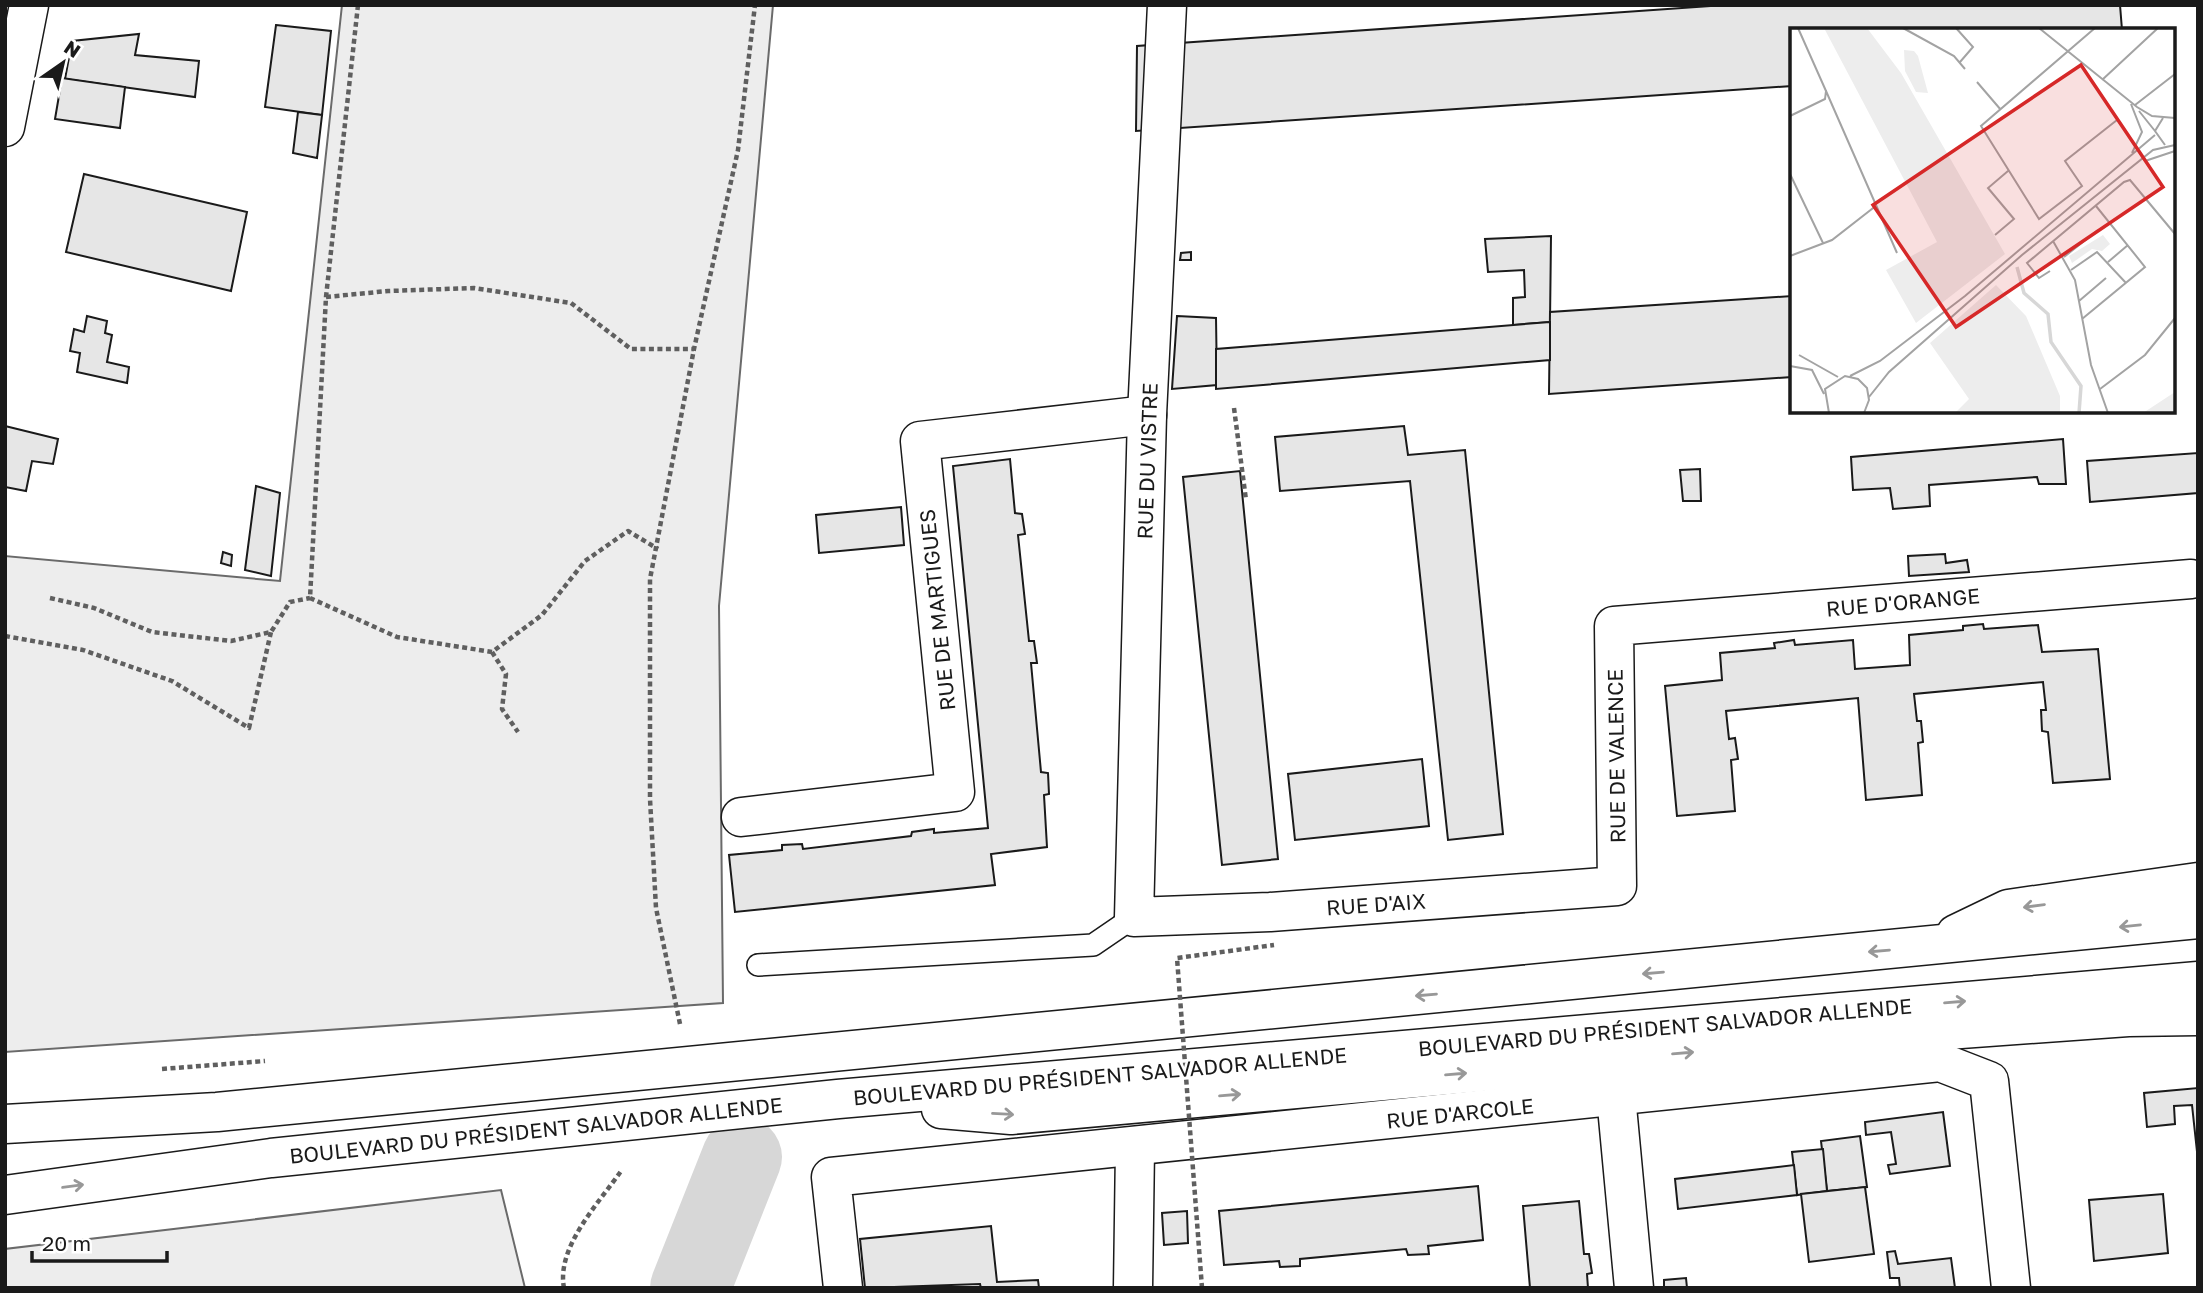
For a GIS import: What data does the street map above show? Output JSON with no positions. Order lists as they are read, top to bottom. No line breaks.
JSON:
{"streets":{"main road":["RUE DU VISTRE","RUE D'ORANGE","RUE DE MARTIGUES","RUE DE VALENCE","RUE D'AIX","BOULEVARD DU PRÉSIDENT SALVADOR ALLENDE","RUE D'ARCOLE"]},"crossings":[["RUE DU VISTRE","RUE DE MARTIGUES"],["RUE DU VISTRE","RUE D'AIX"],["RUE D'ORANGE","RUE DE VALENCE"],["RUE DE VALENCE","RUE D'AIX"]],"scale_bar":"20 m","north":"top right"}
